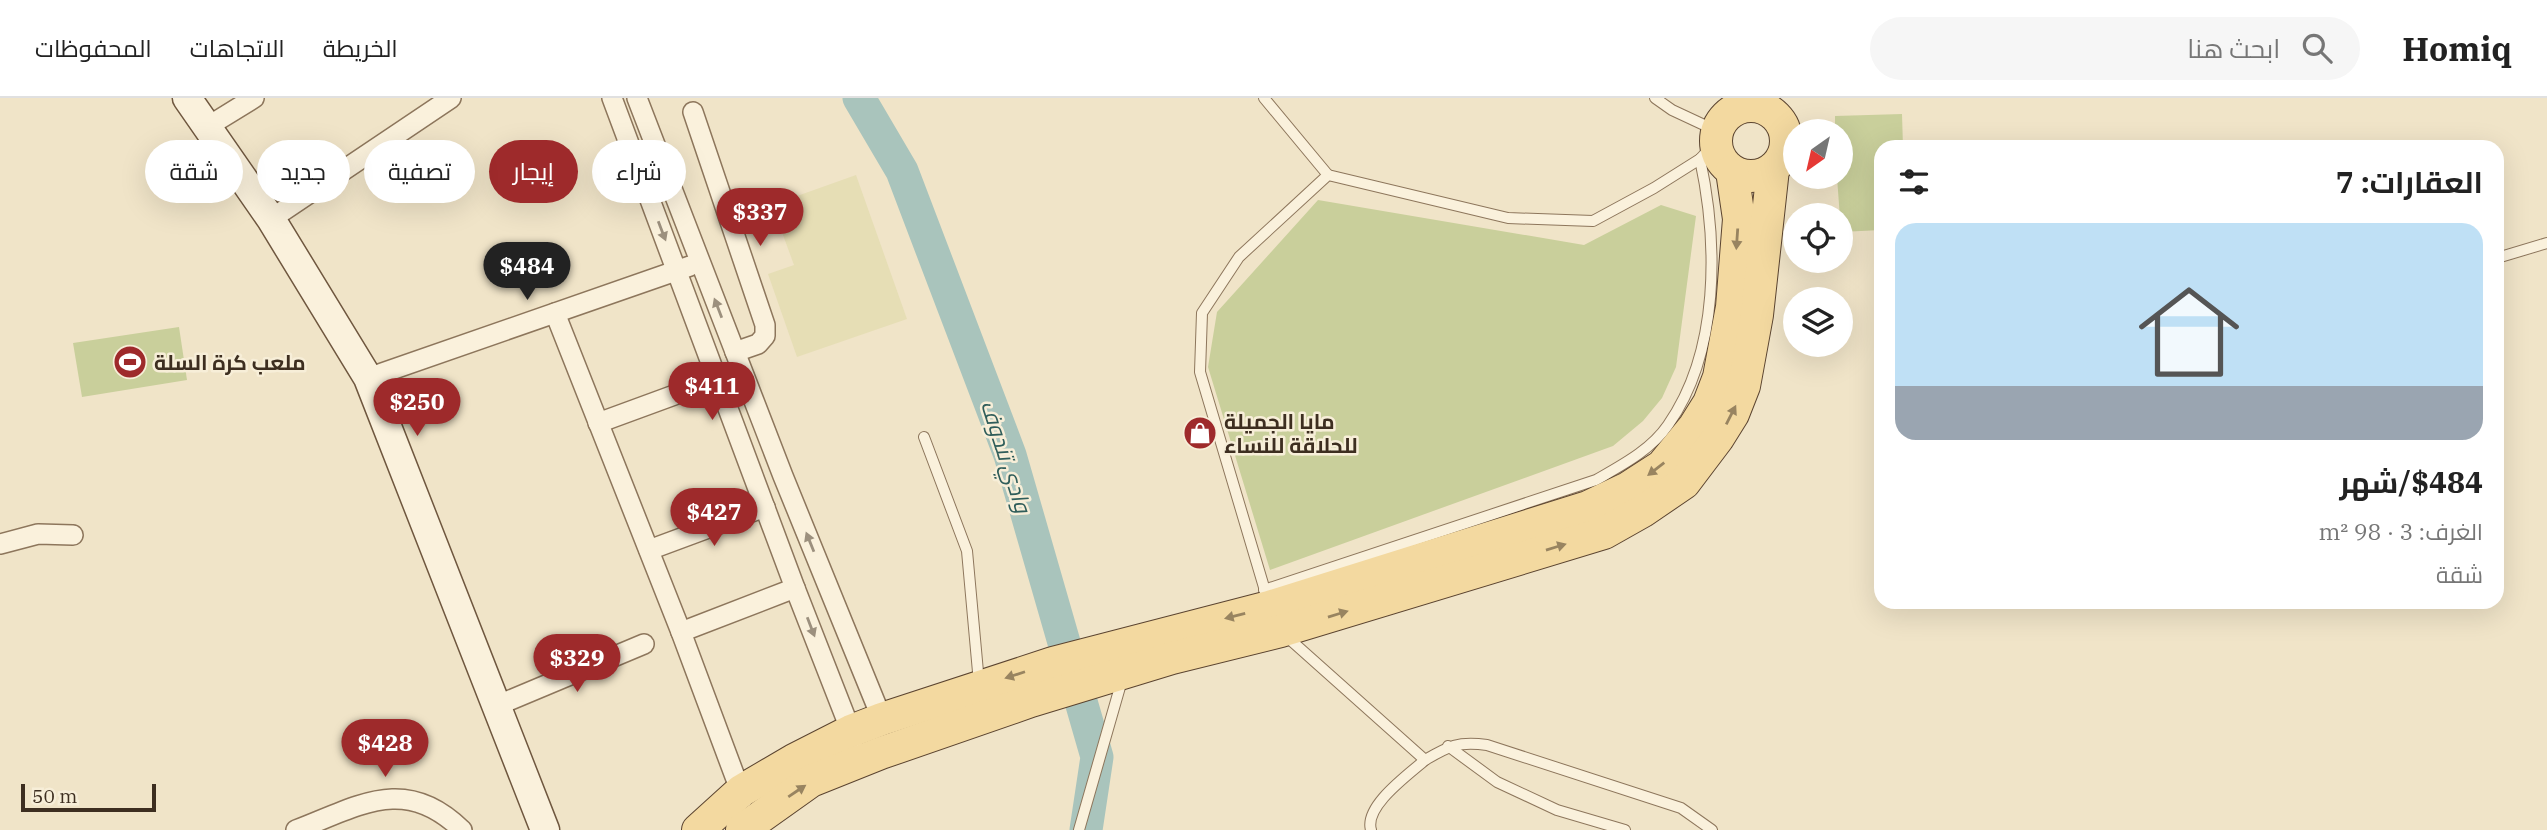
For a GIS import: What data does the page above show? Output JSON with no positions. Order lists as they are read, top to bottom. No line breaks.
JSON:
{"water":["وادي تندوف"],"places":{"sports":["ملعب كرة السلة"],"shop":["مايا الجميلة للحلاقة للنساء"]},"scale_bar":"50 m","north":"bottom left","page":{"header":"Homiq","search":"ابحث هنا","nav":["الخريطة","الاتجاهات","المحفوظات"],"chip":["شراء","إيجار","تصفية","جديد","شقة"],"heading":"العقارات: 7","price":["$337","$484","$411","$250","$427","$329","$428"],"list":[{"name":"$484/شهر","note":"الغرف: 3 · 98 m² · شقة"}],"scale":"50 m"}}
